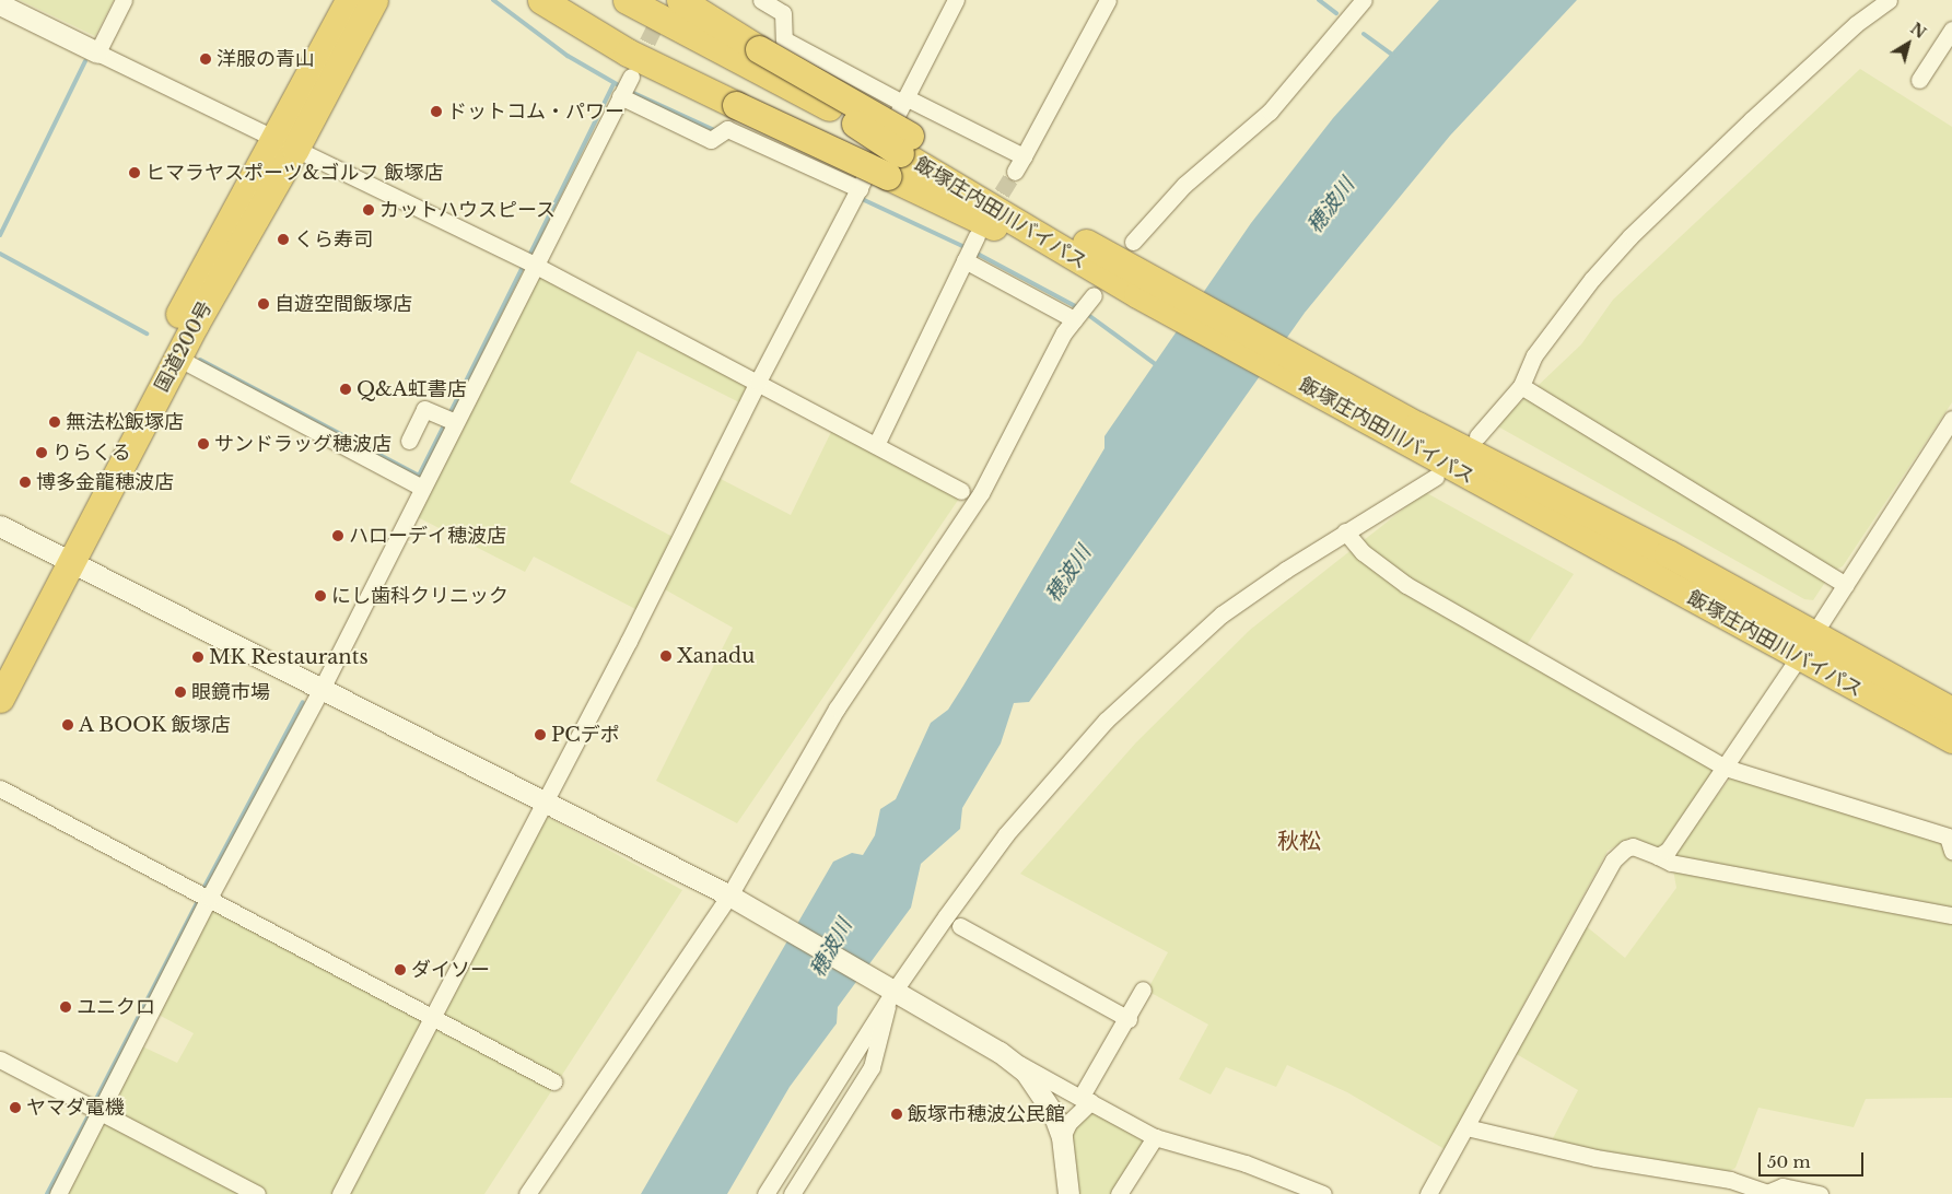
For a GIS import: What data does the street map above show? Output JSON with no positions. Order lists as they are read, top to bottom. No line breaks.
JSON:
{"streets":{"highway":["飯塚庄内田川バイパス","国道200号"]},"districts":["秋松"],"water":["穂波川"],"places":["洋服の青山","ドットコム・パワー","ヒマラヤスポーツ&ゴルフ 飯塚店","カットハウスピース","くら寿司","自遊空間飯塚店","Q&A虹書店","無法松飯塚店","サンドラッグ穂波店","りらくる","博多金龍穂波店","ハローデイ穂波店","にし歯科クリニック","Xanadu","MK Restaurants","眼鏡市場","A BOOK 飯塚店","PCデポ","ダイソー","ユニクロ","ヤマダ電機","飯塚市穂波公民館"],"scale_bar":"50 m","north":"top right"}
